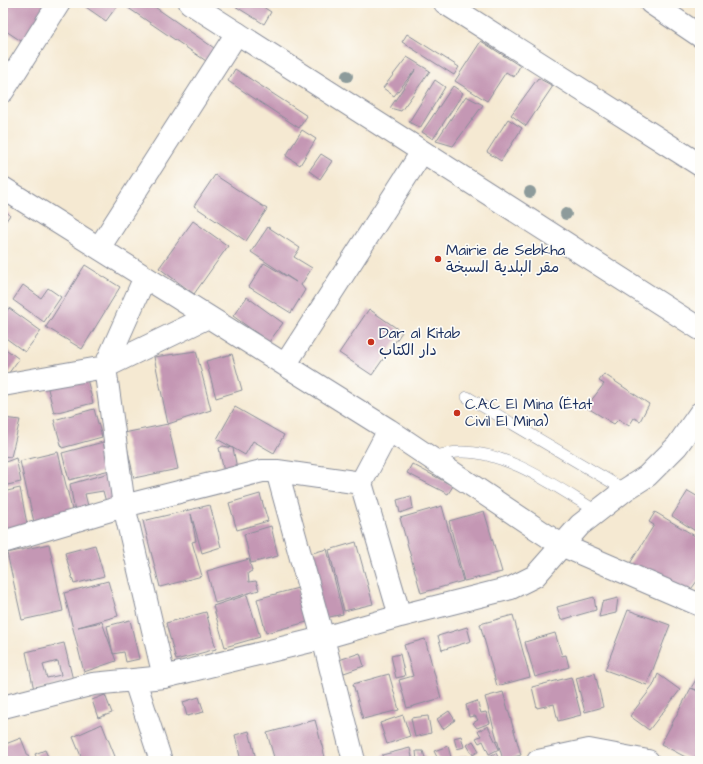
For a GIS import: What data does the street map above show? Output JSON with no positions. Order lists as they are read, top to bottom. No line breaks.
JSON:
{"places":["Mairie de Sebkha مقر البلدية السبخة","Dar al Kitab دار الكتاب","C.A.C El Mina (État Civil El Mina)"]}
